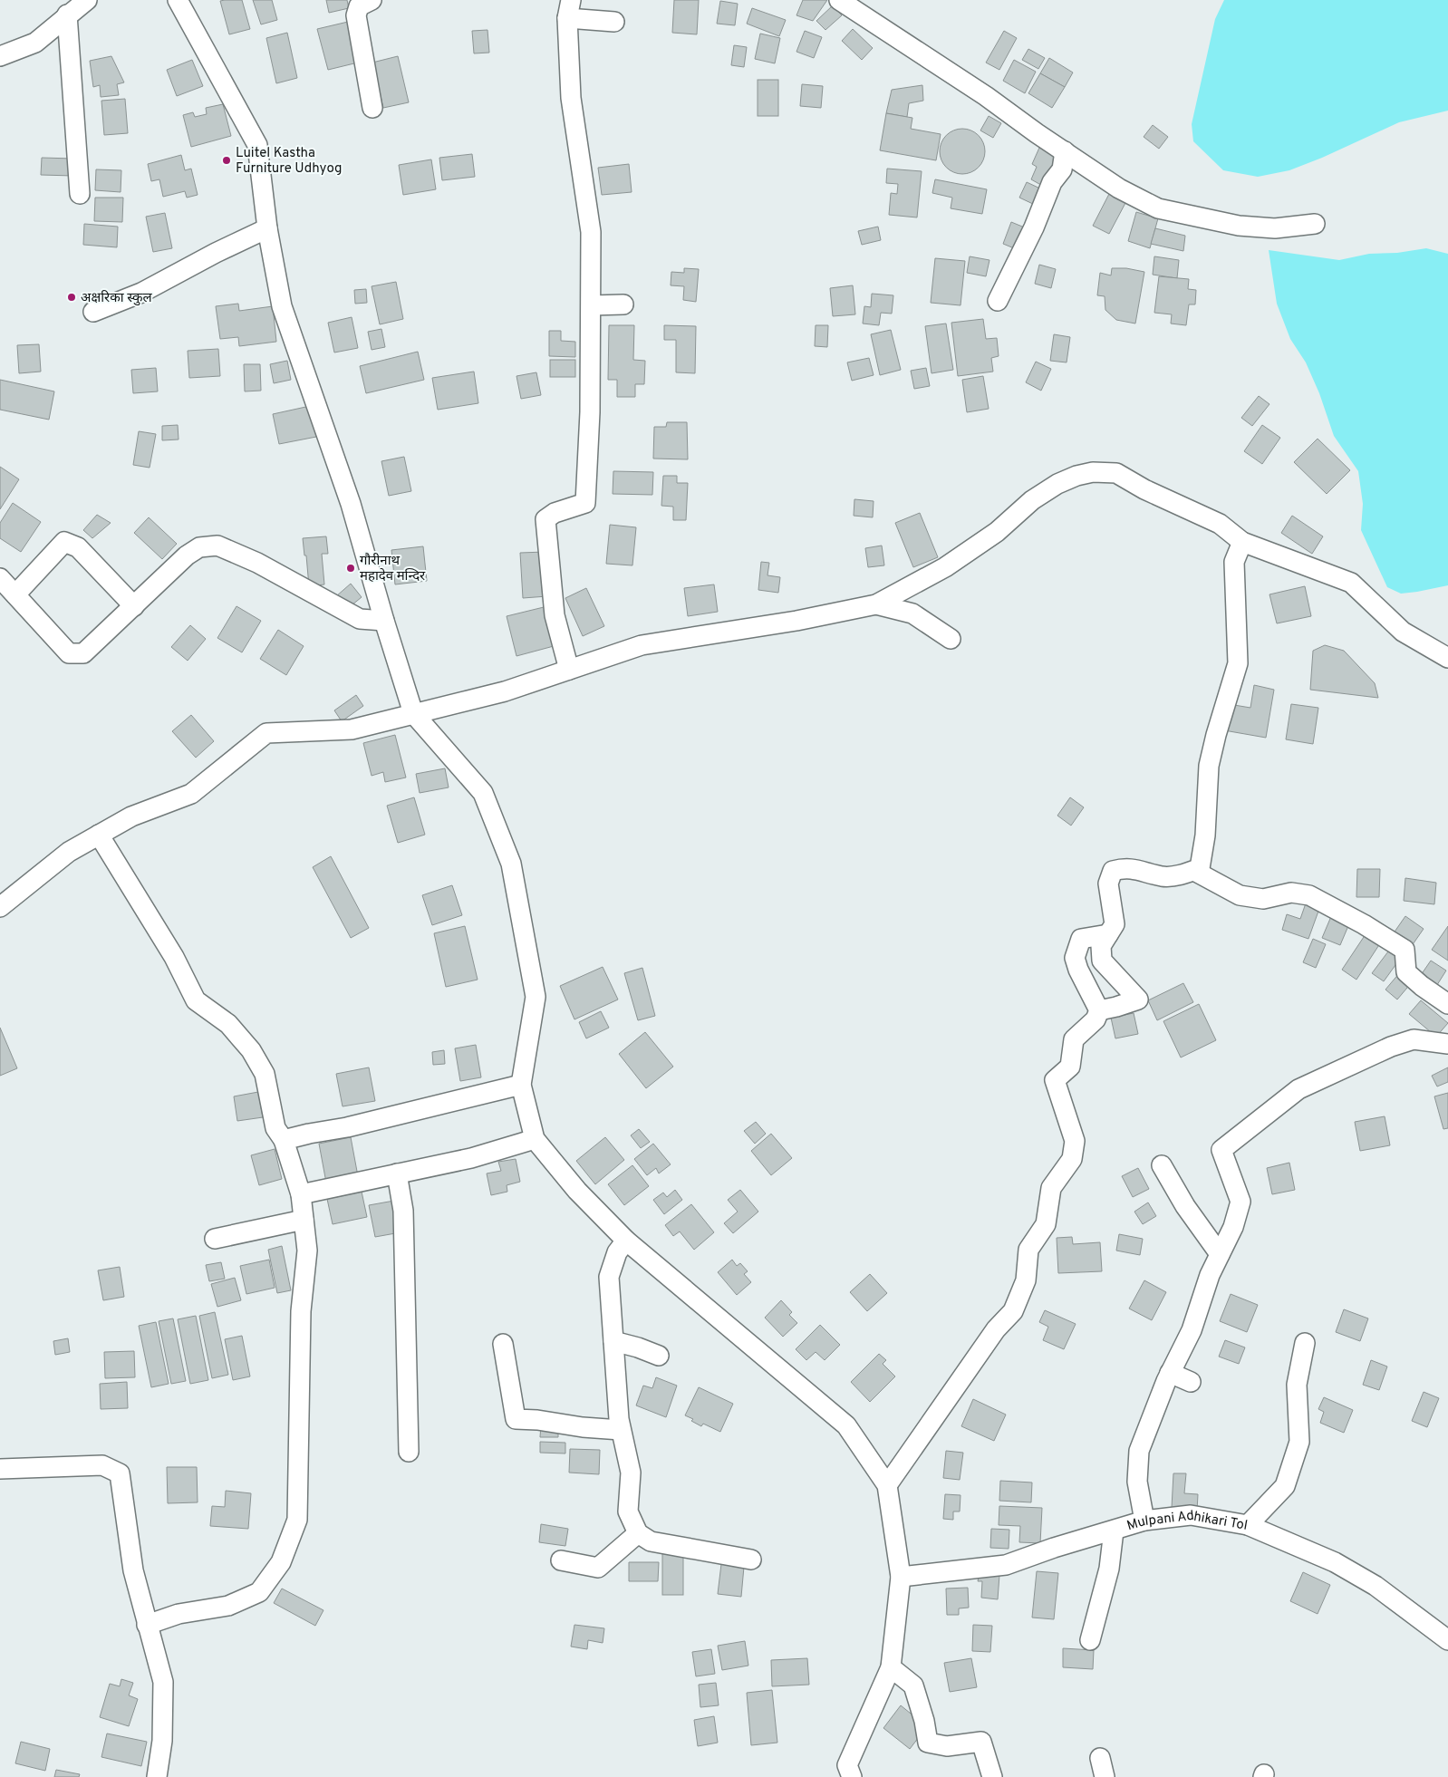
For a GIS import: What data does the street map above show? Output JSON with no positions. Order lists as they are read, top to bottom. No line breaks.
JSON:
{"streets":{"street":["Mulpani Adhikari Tol"]},"places":["Luitel Kastha Furniture Udhyog","अक्षरिका स्कुल","गौरीनाथ महादेव मन्दिर"]}
